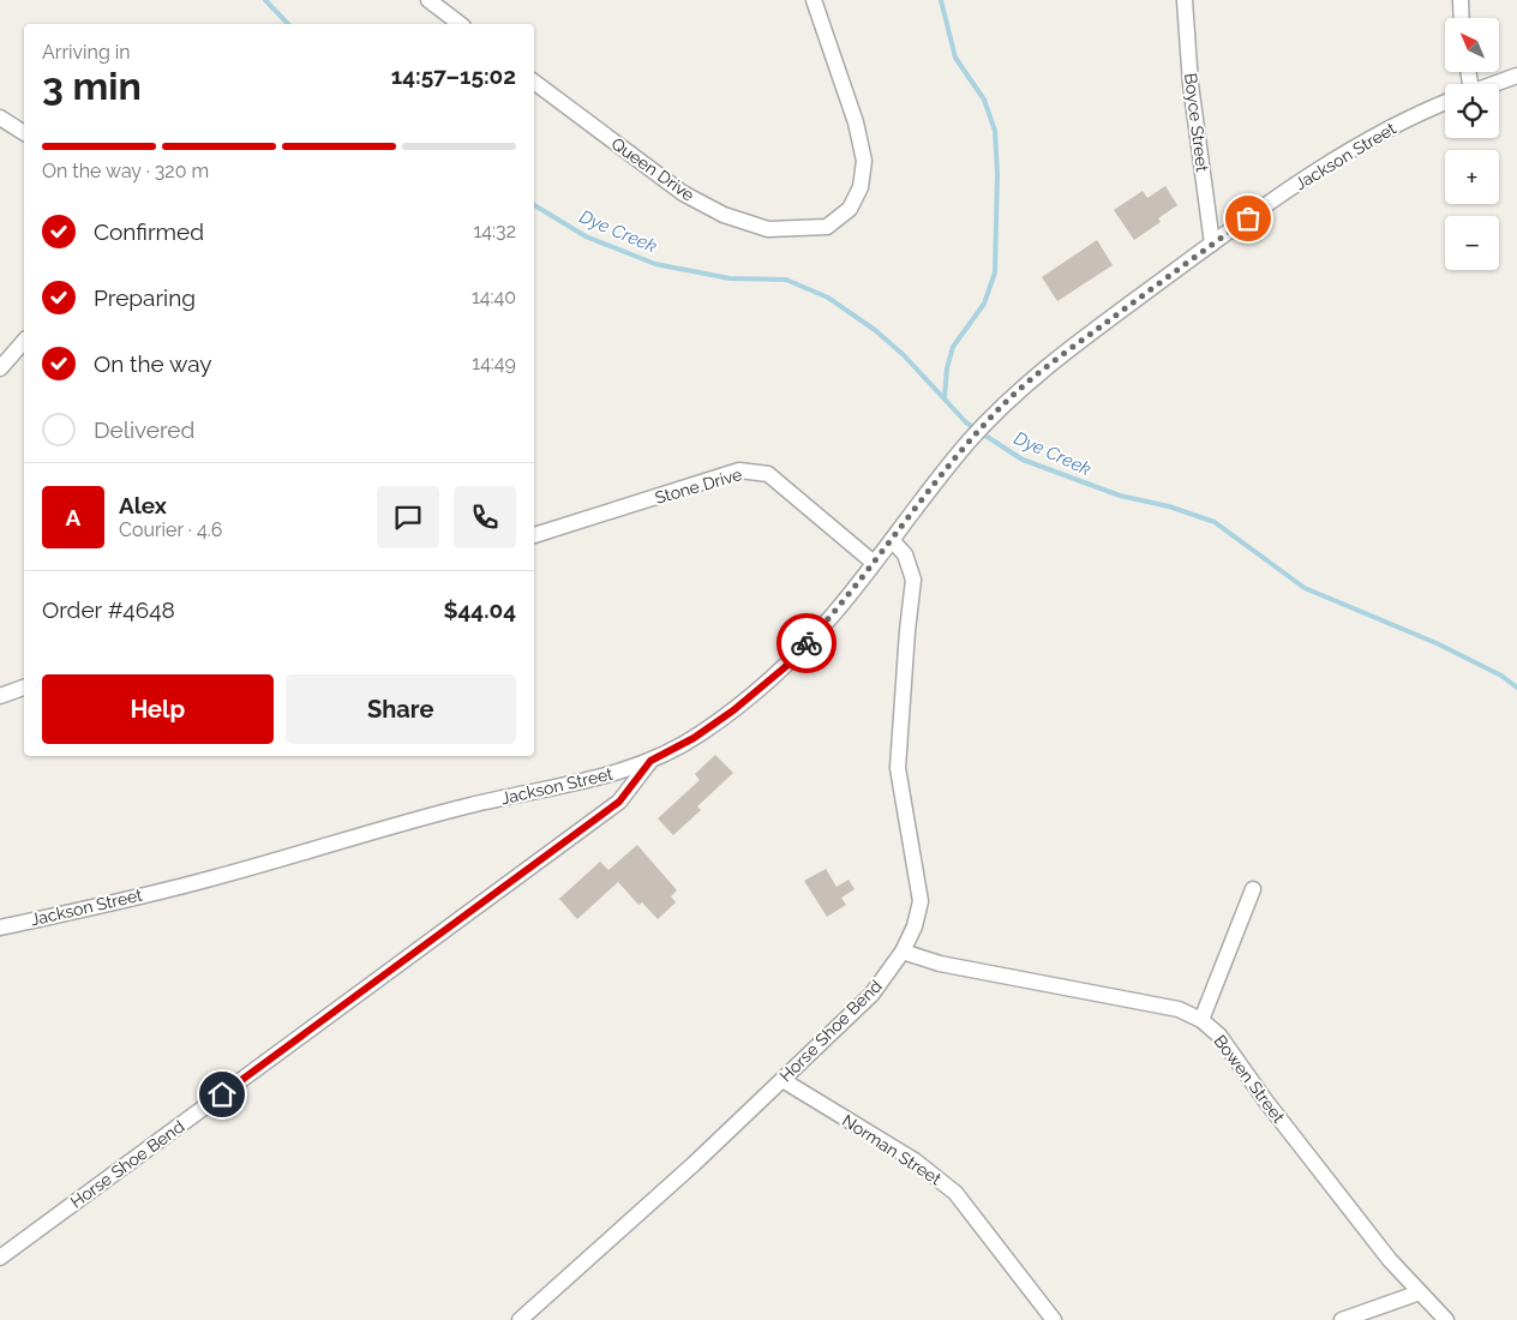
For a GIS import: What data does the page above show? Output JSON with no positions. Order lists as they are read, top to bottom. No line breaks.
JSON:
{"streets":{"street":["Boyce Street","Jackson Street","Queen Drive","Stone Drive","Horse Shoe Bend","Bowen Street","Norman Street"]},"crossings":[["Boyce Street","Jackson Street"],["Jackson Street","Stone Drive"],["Jackson Street","Horse Shoe Bend"],["Horse Shoe Bend","Bowen Street"],["Horse Shoe Bend","Norman Street"]],"water":["Dye Creek"],"north":"top left","page":{"map_buttons":["+","−"],"heading":["3 min","Arriving in","14:57–15:02"],"panel":["Alex","Courier · 4.6","Order #4648","$44.04"],"bar":"On the way · 320 m","list":[["Confirmed","14:32"],["Preparing","14:40"],["On the way","14:49"],"Delivered"],"round":"A","buttons":["Help","Share"]}}
